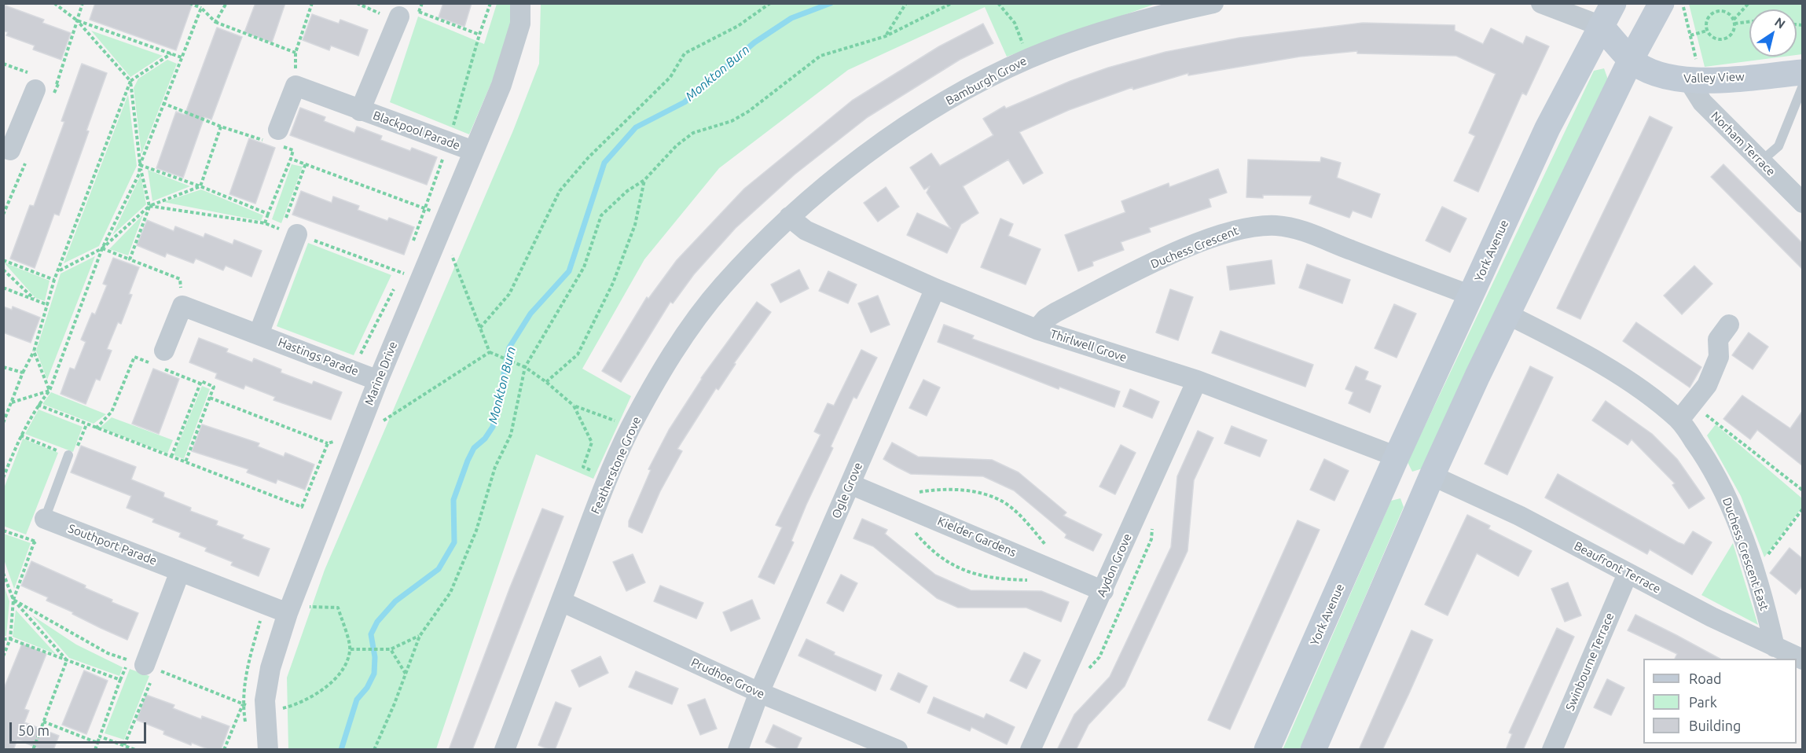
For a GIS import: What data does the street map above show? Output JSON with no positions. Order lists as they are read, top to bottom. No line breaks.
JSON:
{"streets":{"main road":["Valley View","York Avenue"],"street":["Bamburgh Grove","Blackpool Parade","Norham Terrace","Duchess Crescent","Thirlwell Grove","Hastings Parade","Marine Drive","Featherstone Grove","Ogle Grove","Kielder Gardens","Southport Parade","Duchess Crescent East","Aydon Grove","Beaufront Terrace","Swinbourne Terrace","Prudhoe Grove"]},"crossings":[["Valley View","Norham Terrace"],["Bamburgh Grove","Thirlwell Grove"],["Bamburgh Grove","Featherstone Grove"],["Blackpool Parade","Marine Drive"],["Duchess Crescent","York Avenue"],["Duchess Crescent","Thirlwell Grove"],["York Avenue","Thirlwell Grove"],["Thirlwell Grove","Featherstone Grove"],["Thirlwell Grove","Ogle Grove"],["Thirlwell Grove","Aydon Grove"],["Hastings Parade","Marine Drive"],["Marine Drive","Southport Parade"],["Featherstone Grove","Prudhoe Grove"],["Ogle Grove","Kielder Gardens"],["Ogle Grove","Prudhoe Grove"],["Kielder Gardens","Aydon Grove"],["Duchess Crescent East","Beaufront Terrace"],["Beaufront Terrace","Swinbourne Terrace"]],"water":["Monkton Burn"],"legend":["Road","Park","Building"],"scale_bar":"50 m","north":"top right"}
